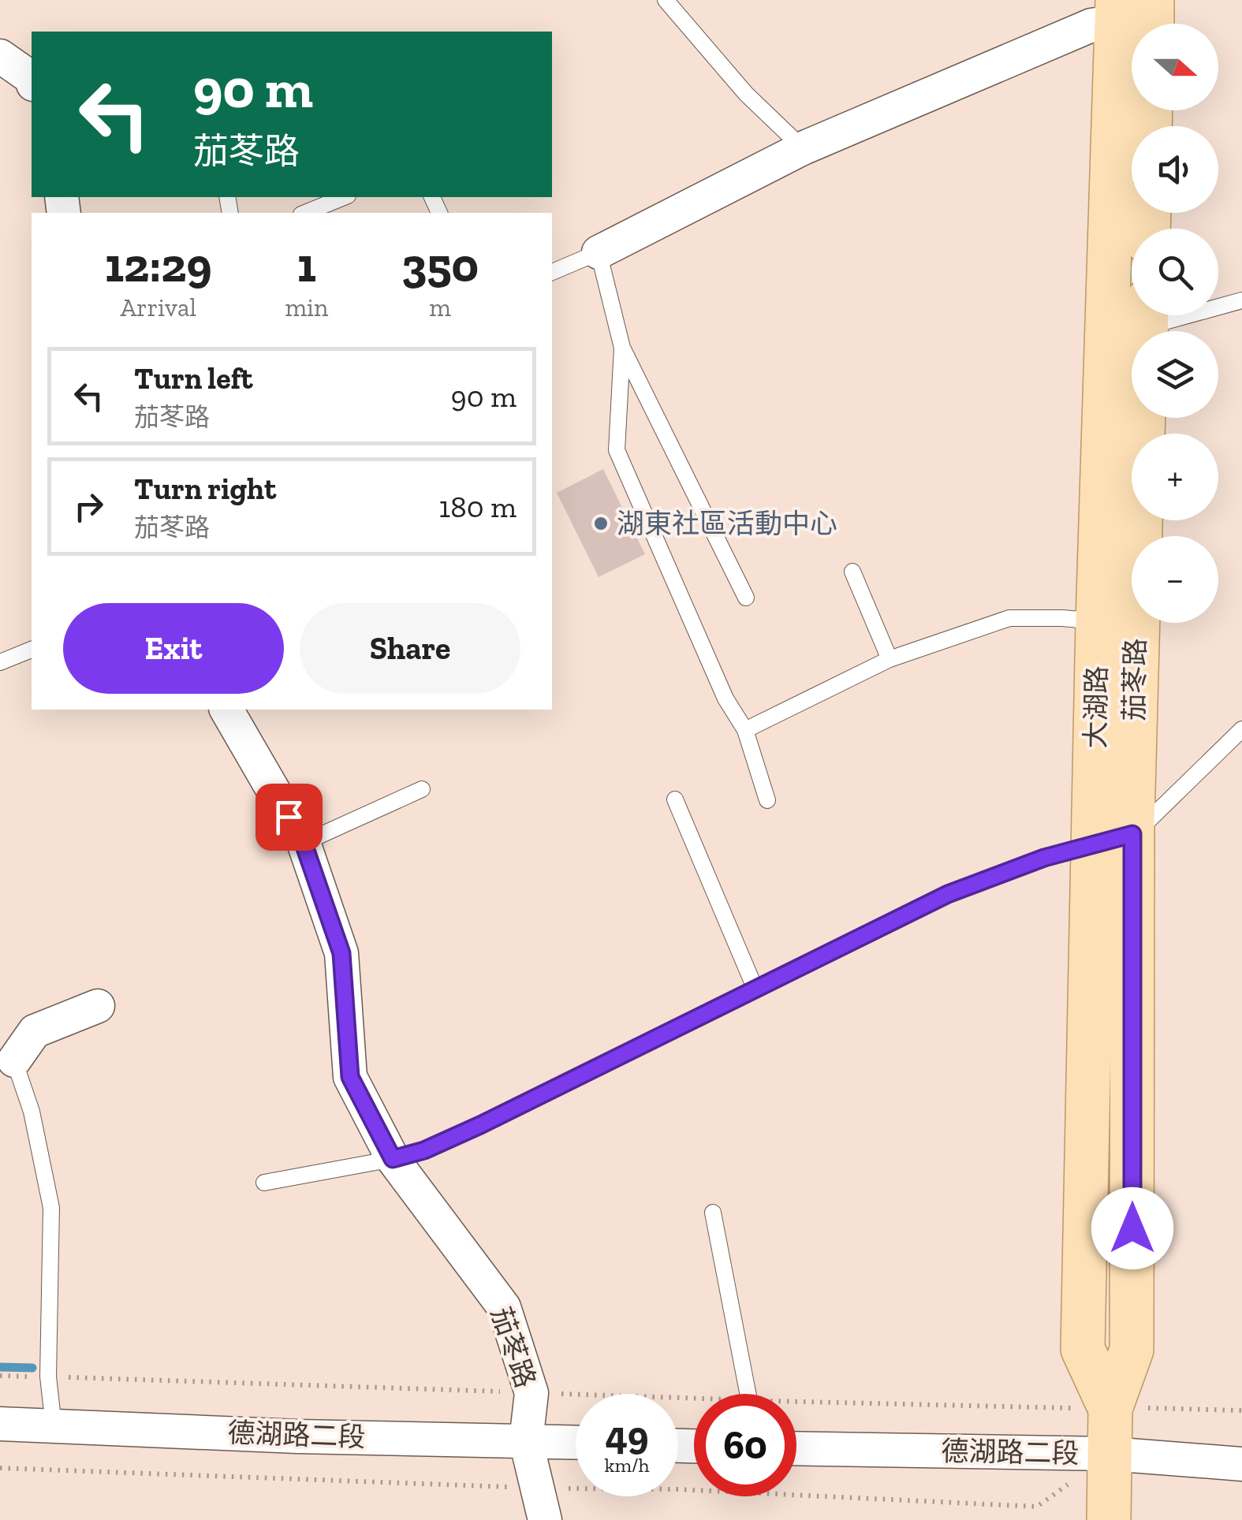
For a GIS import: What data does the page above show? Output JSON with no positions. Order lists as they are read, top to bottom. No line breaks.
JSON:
{"streets":{"main road":["茄苳路"],"street":["德湖路二段"]},"crossings":[["茄苳路","德湖路二段"]],"places":["湖東社區活動中心"],"north":"right","page":{"map_buttons":["+","−"],"turn":["90 m","茄苳路"],"eta":["12:29","Arrival","1","min","350","m"],"list":[{"name":"Turn left","note":"茄苳路","value":"90 m"},{"name":"Turn right","note":"茄苳路","value":"180 m"}],"buttons":["Exit","Share"],"speed":"49 km/h","limit":"60"}}
